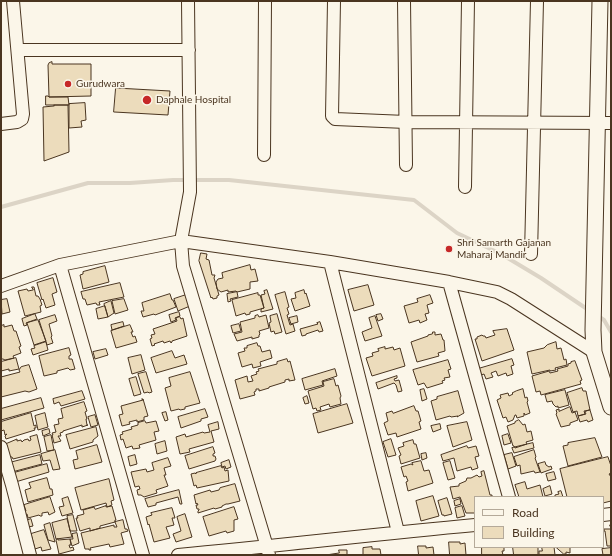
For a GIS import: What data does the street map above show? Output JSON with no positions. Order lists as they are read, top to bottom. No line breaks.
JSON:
{"places":["Gurudwara","Daphale Hospital","Shri Samarth Gajanan Maharaj Mandir"],"legend":["Road","Building"]}
